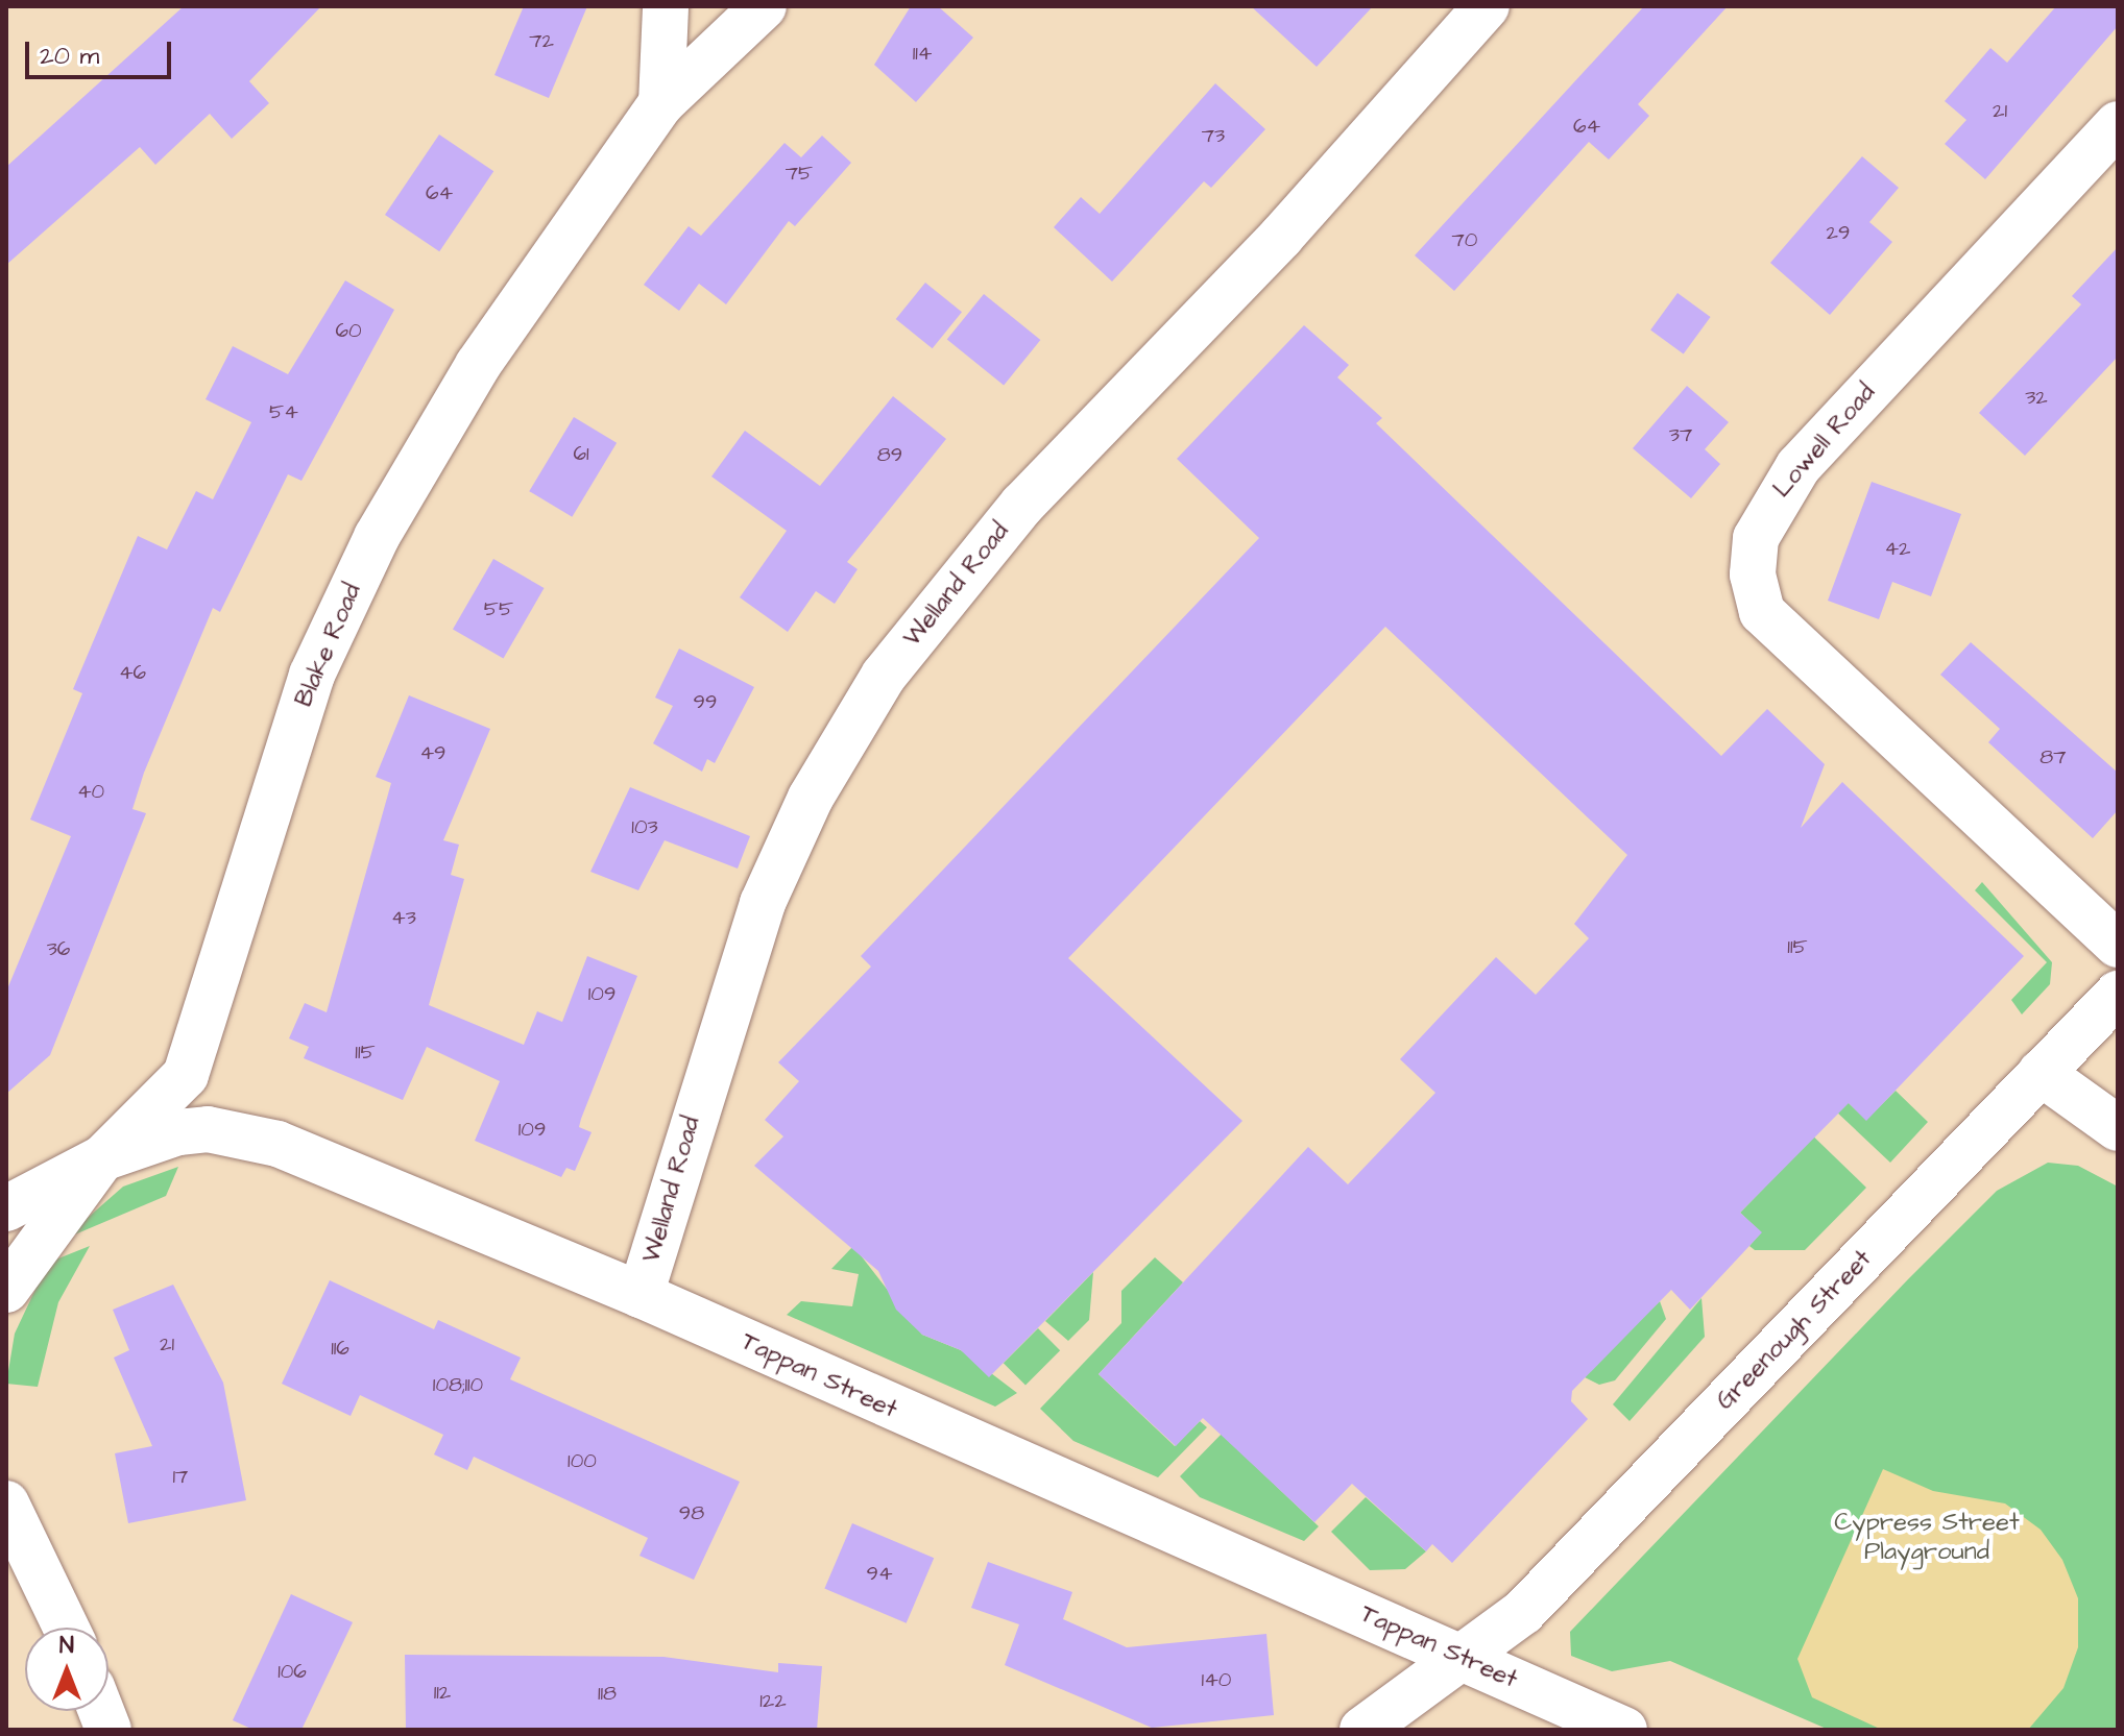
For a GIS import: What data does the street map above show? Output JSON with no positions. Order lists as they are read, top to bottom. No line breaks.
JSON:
{"streets":{"street":["Lowell Road","Welland Road","Blake Road","Greenough Street","Tappan Street"]},"crossings":[["Welland Road","Tappan Street"],["Blake Road","Tappan Street"],["Greenough Street","Tappan Street"]],"parks":["Cypress Street Playground"],"house_numbers":["72","114","21","64","73","75","64","29","70","60","32","54","37","61","89","42","55","46","99","49","87","40","103","43","115","36","109","115","109","21","116","108;110","100","17","98","94","106","140","112","118","122"],"scale_bar":"20 m","north":"top"}
